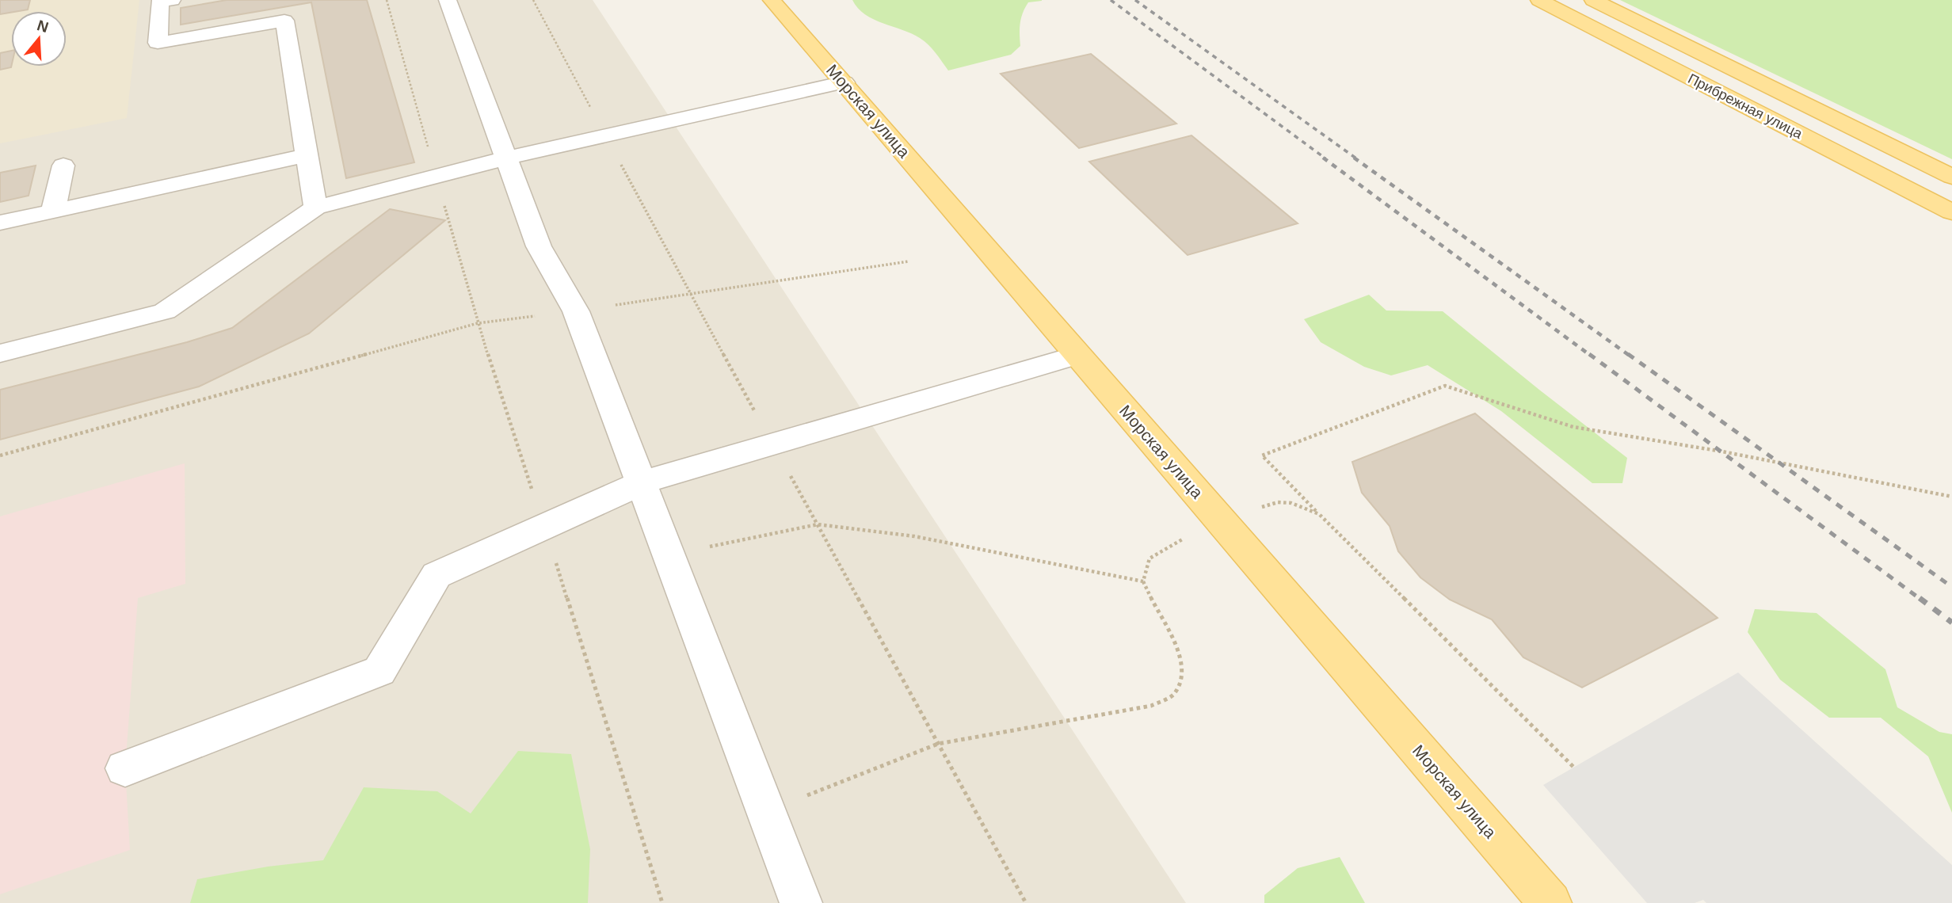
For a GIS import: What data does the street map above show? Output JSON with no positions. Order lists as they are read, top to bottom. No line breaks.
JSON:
{"streets":{"main road":["Прибрежная улица","Морская улица"]},"north":"top"}
